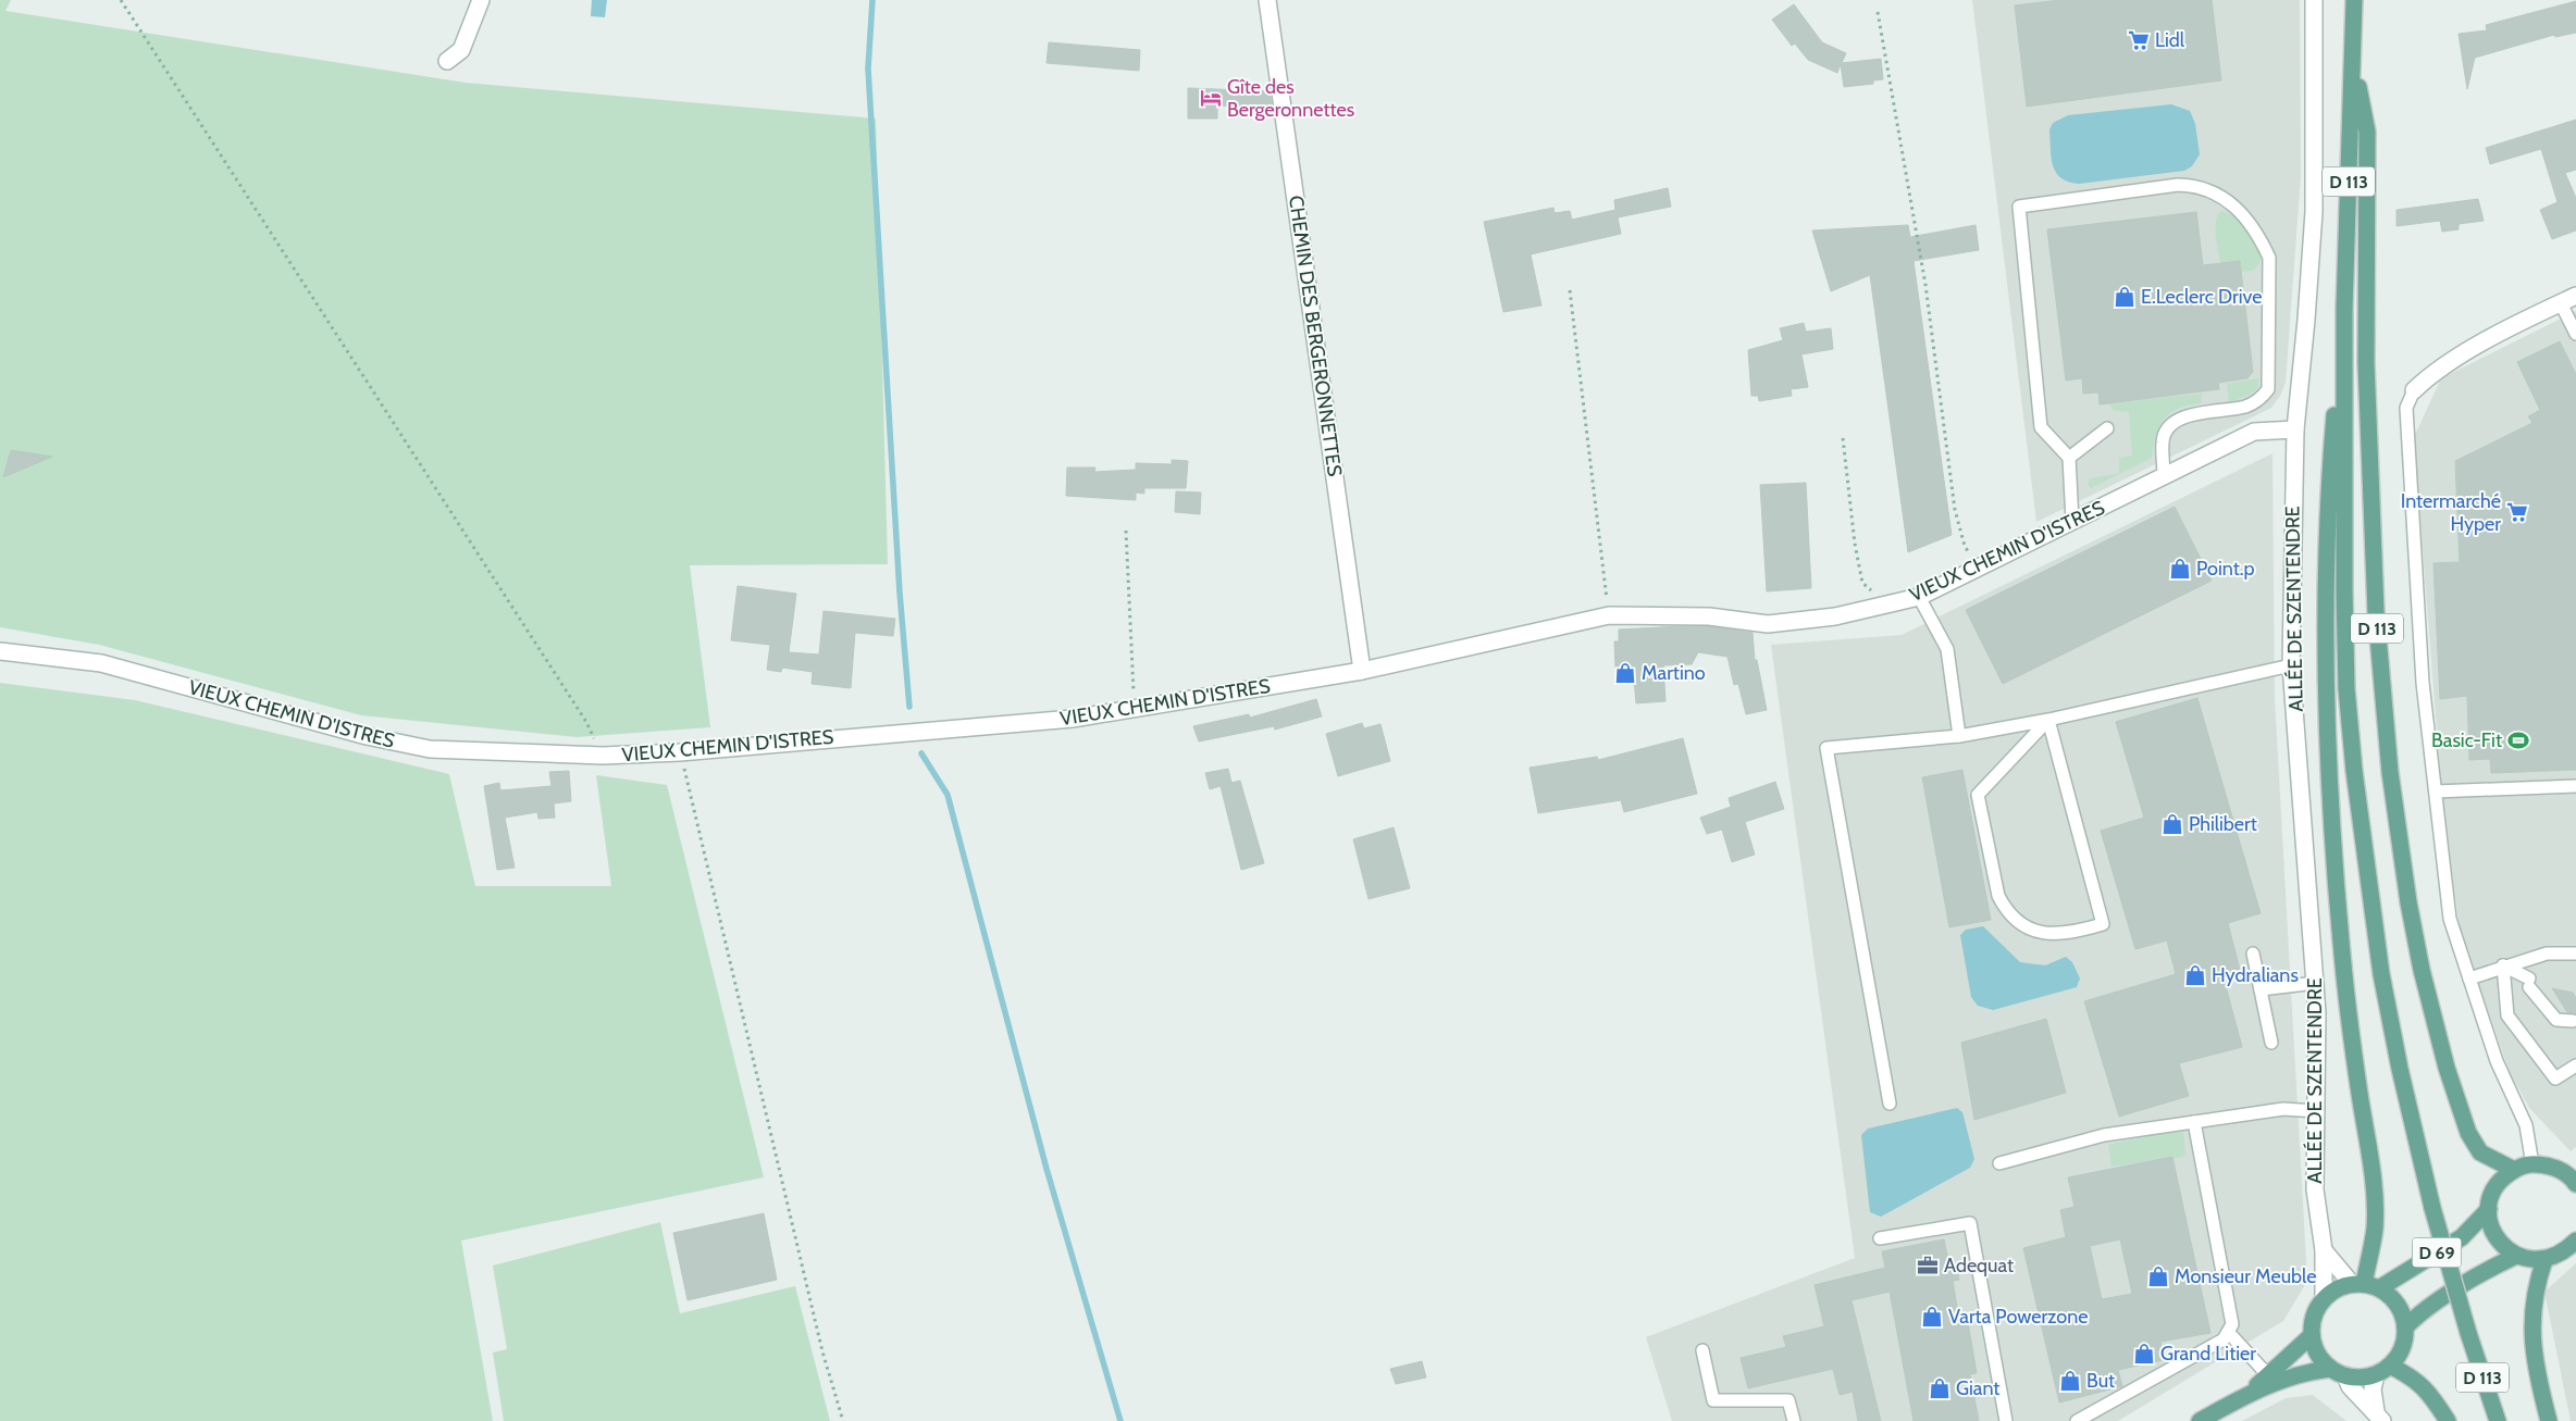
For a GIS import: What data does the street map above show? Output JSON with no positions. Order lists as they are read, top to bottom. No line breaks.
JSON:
{"streets":{"main road":["D 113","D 69"],"street":["CHEMIN DES BERGERONNETTES","VIEUX CHEMIN D'ISTRES","ALLÉE DE SZENTENDRE"]},"crossings":[["CHEMIN DES BERGERONNETTES","VIEUX CHEMIN D'ISTRES"],["VIEUX CHEMIN D'ISTRES","ALLÉE DE SZENTENDRE"],["ALLÉE DE SZENTENDRE","D 69"]],"places":{"supermarket":["Lidl","Intermarché Hyper"],"hotel":["Gîte des Bergeronnettes"],"shop":["E.Leclerc Drive","Point.p","Martino","Philibert","Hydralians","Monsieur Meuble","Varta Powerzone","Grand Litier","But","Giant"],"sports":["Basic-Fit"],"office":["Adequat"]}}
